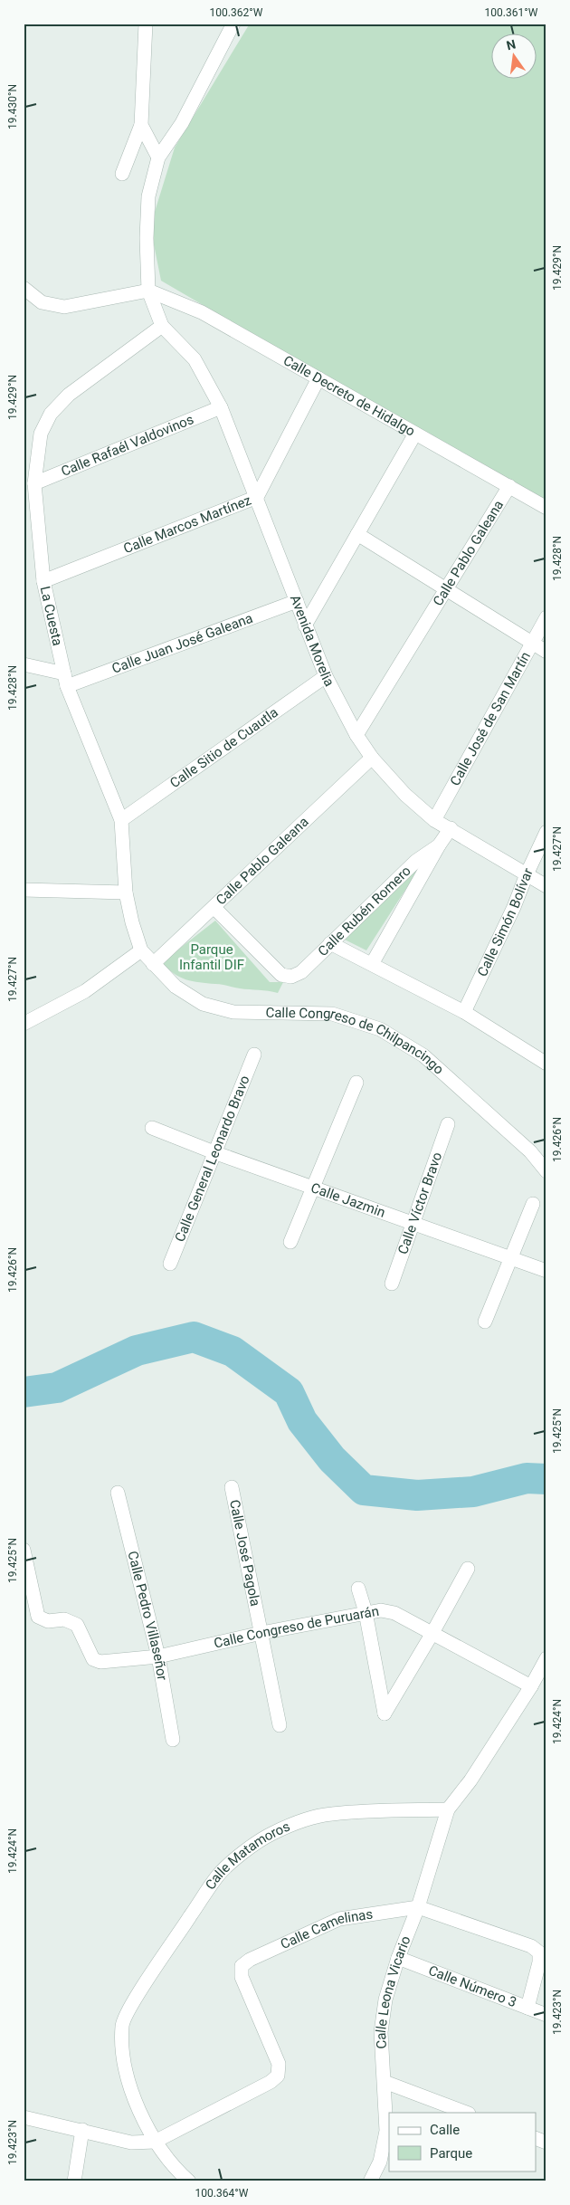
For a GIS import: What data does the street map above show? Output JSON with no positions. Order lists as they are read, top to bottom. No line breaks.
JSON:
{"streets":{"street":["Calle Decreto de Hidalgo","Calle Rafaél Valdovinos","Calle Marcos Martínez","Calle Pablo Galeana","La Cuesta","Avenida Morelia","Calle Juan José Galeana","Calle José de San Martín","Calle Sitio de Cuautla","Calle Rubén Romero","Calle Simón Bolívar","Calle Congreso de Chilpancingo","Calle General Leonardo Bravo","Calle Jazmin","Calle Víctor Bravo","Calle José Pagola","Calle Pedro Villaseñor","Calle Congreso de Puruarán","Calle Matamoros","Calle Camelinas","Calle Número 3","Calle Leona Vicario"]},"crossings":[["Calle Decreto de Hidalgo","Calle Marcos Martínez"],["Calle Decreto de Hidalgo","Calle Pablo Galeana"],["Calle Rafaél Valdovinos","La Cuesta"],["Calle Rafaél Valdovinos","Avenida Morelia"],["Calle Marcos Martínez","La Cuesta"],["Calle Marcos Martínez","Avenida Morelia"],["Calle Pablo Galeana","Avenida Morelia"],["Calle Pablo Galeana","Calle Rubén Romero"],["Calle Pablo Galeana","Calle Congreso de Chilpancingo"],["La Cuesta","Avenida Morelia"],["La Cuesta","Calle Juan José Galeana"],["La Cuesta","Calle Sitio de Cuautla"],["La Cuesta","Calle Congreso de Chilpancingo"],["Avenida Morelia","Calle Juan José Galeana"],["Avenida Morelia","Calle José de San Martín"],["Avenida Morelia","Calle Sitio de Cuautla"],["Avenida Morelia","Calle Simón Bolívar"],["Calle General Leonardo Bravo","Calle Jazmin"],["Calle Jazmin","Calle Víctor Bravo"],["Calle José Pagola","Calle Congreso de Puruarán"],["Calle Pedro Villaseñor","Calle Congreso de Puruarán"],["Calle Matamoros","Calle Camelinas"],["Calle Matamoros","Calle Leona Vicario"],["Calle Camelinas","Calle Leona Vicario"],["Calle Número 3","Calle Leona Vicario"]],"parks":["Parque Infantil DIF"],"legend":["Calle","Parque"],"north":"top","coordinates":["100.362°W","100.361°W","19.430°N","19.429°N","19.428°N","19.427°N","19.426°N","19.425°N","19.424°N","19.423°N","100.364°W"]}
